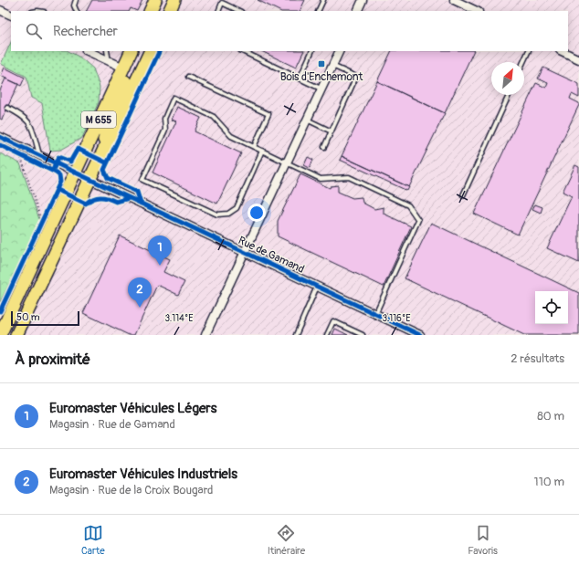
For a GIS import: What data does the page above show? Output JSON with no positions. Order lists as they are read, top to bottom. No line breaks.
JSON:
{"streets":{"main road":["M 655"],"street":["Rue de Gamand"]},"crossings":[["M 655","Rue de Gamand"]],"places":{"transit":["Bois d'Enchemont"]},"scale_bar":"50 m","north":"top right","page":{"search":"Rechercher","pins":["1","2"],"scale":"50 m","heading":["À proximité","2 résultats"],"list":[{"mark":"1","name":"Euromaster Véhicules Légers","note":"Magasin · Rue de Gamand","value":"80 m"},{"mark":"2","name":"Euromaster Véhicules Industriels","note":"Magasin · Rue de la Croix Bougard","value":"110 m"}],"nav":["Carte","Itinéraire","Favoris"]},"coordinates":["3.114°E","3.116°E"]}
